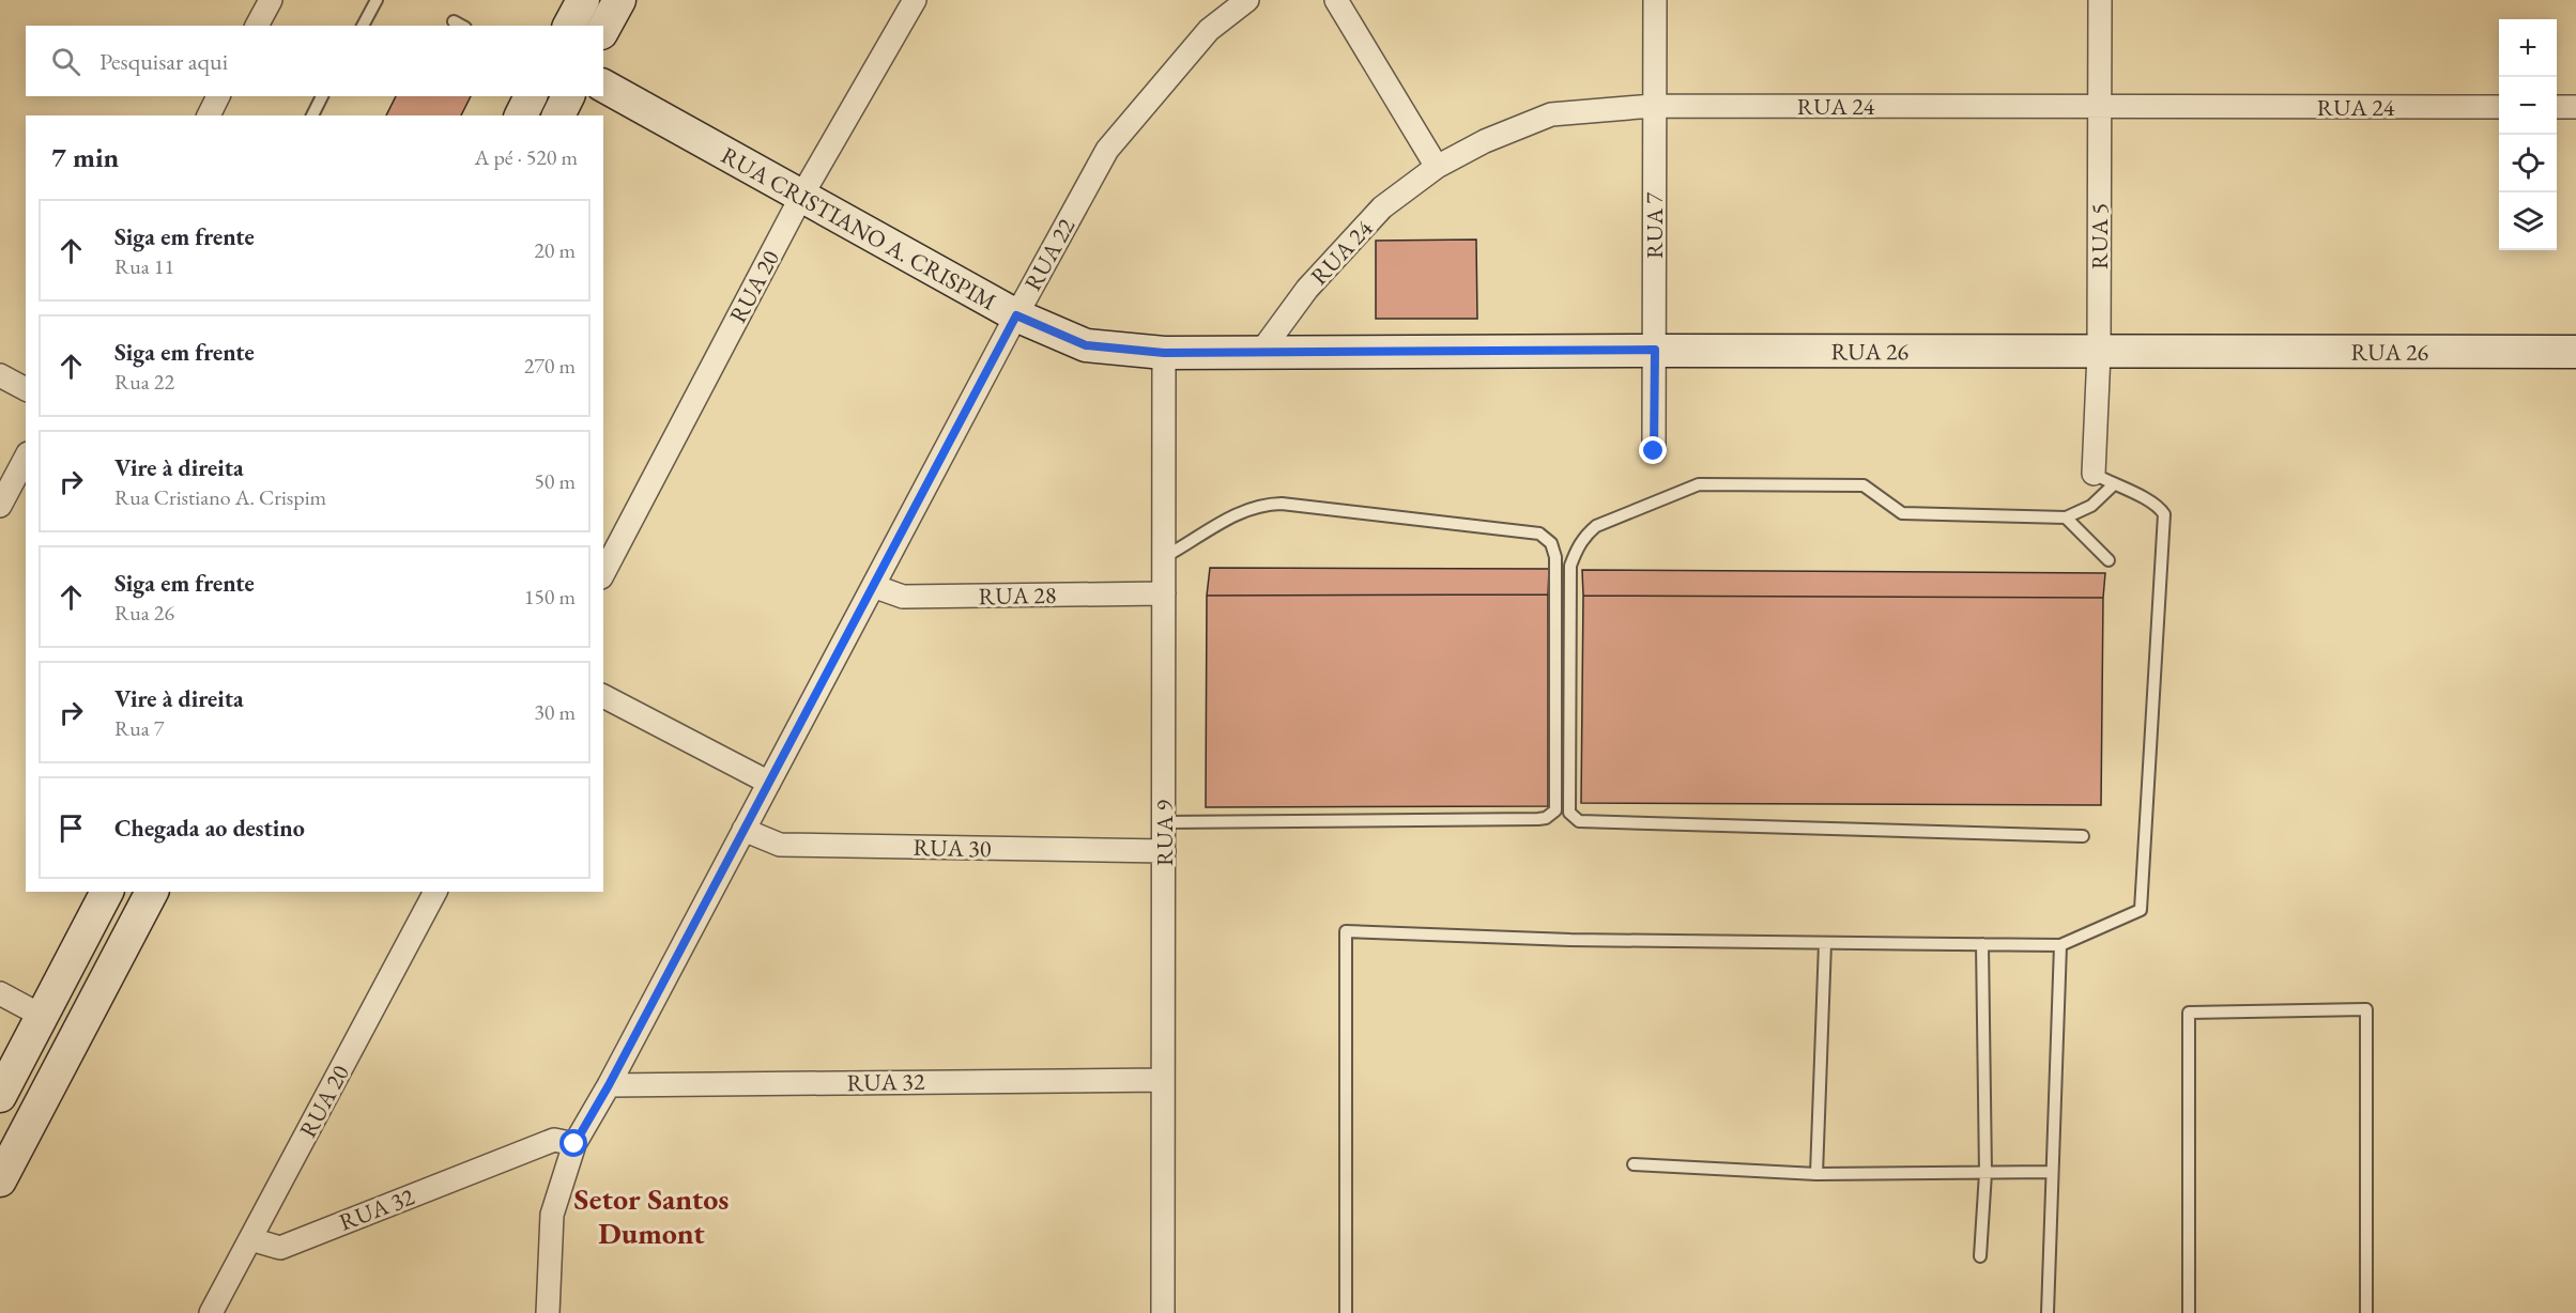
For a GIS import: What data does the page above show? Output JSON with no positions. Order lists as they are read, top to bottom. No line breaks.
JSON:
{"streets":{"street":["RUA 24","RUA 7","RUA CRISTIANO A. CRISPIM","RUA 5","RUA 22","RUA 20","RUA 26","RUA 28","RUA 9","RUA 30","RUA 32"]},"crossings":[["RUA 24","RUA 7"],["RUA 24","RUA 5"],["RUA 24","RUA 26"],["RUA 7","RUA 26"],["RUA CRISTIANO A. CRISPIM","RUA 22"],["RUA CRISTIANO A. CRISPIM","RUA 20"],["RUA CRISTIANO A. CRISPIM","RUA 26"],["RUA CRISTIANO A. CRISPIM","RUA 9"],["RUA 5","RUA 26"],["RUA 22","RUA 28"],["RUA 22","RUA 30"],["RUA 22","RUA 32"],["RUA 20","RUA 32"],["RUA 26","RUA 9"],["RUA 28","RUA 9"],["RUA 9","RUA 30"],["RUA 9","RUA 32"]],"districts":["Setor Santos Dumont"],"page":{"map_buttons":["+","−"],"search":"Pesquisar aqui","heading":["7 min","A pé · 520 m"],"list":[["Siga em frente","Rua 11","20 m"],["Siga em frente","Rua 22","270 m"],["Vire à direita","Rua Cristiano A. Crispim","50 m"],["Siga em frente","Rua 26","150 m"],["Vire à direita","Rua 7","30 m"],"Chegada ao destino"]}}
